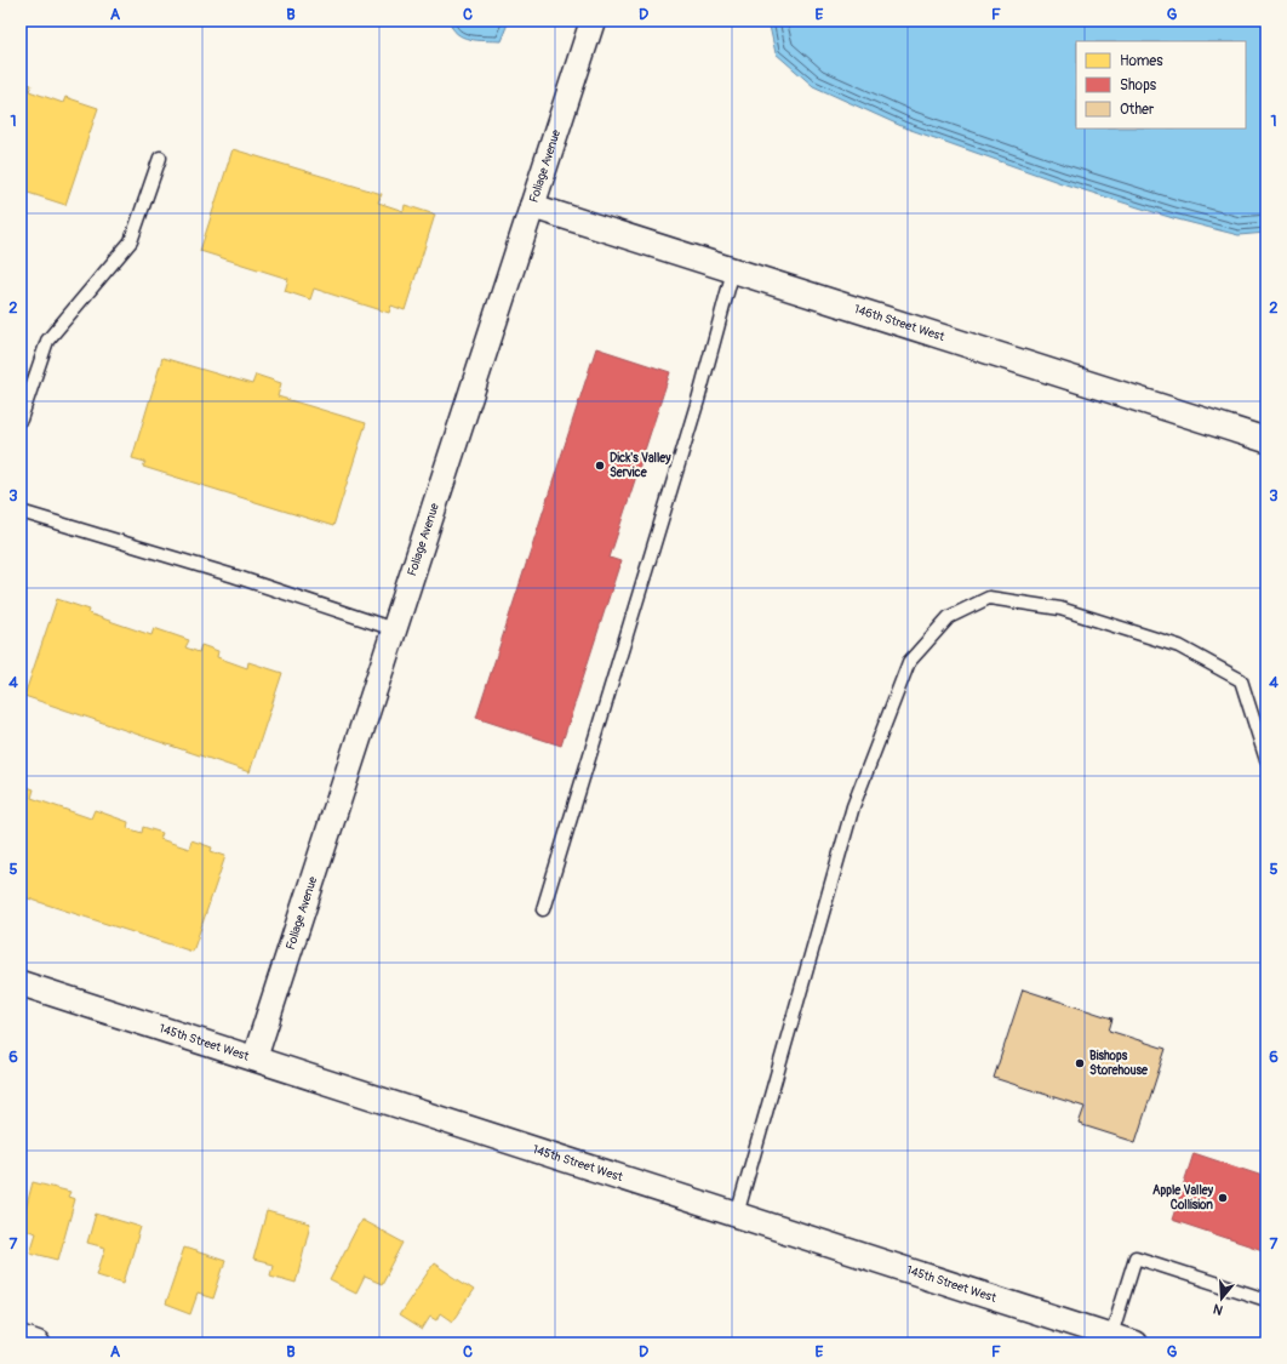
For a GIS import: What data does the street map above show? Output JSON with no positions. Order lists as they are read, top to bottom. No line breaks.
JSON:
{"streets":{"street":["Foliage Avenue","146th Street West","145th Street West"]},"crossings":[["Foliage Avenue","146th Street West"],["Foliage Avenue","145th Street West"]],"places":["Dick's Valley Service","Bishops Storehouse","Apple Valley Collision"],"legend":["Homes","Shops","Other"],"north":"bottom","grid":{"columns":["A","B","C","D","E","F","G"],"rows":["1","2","3","4","5","6","7"]}}
